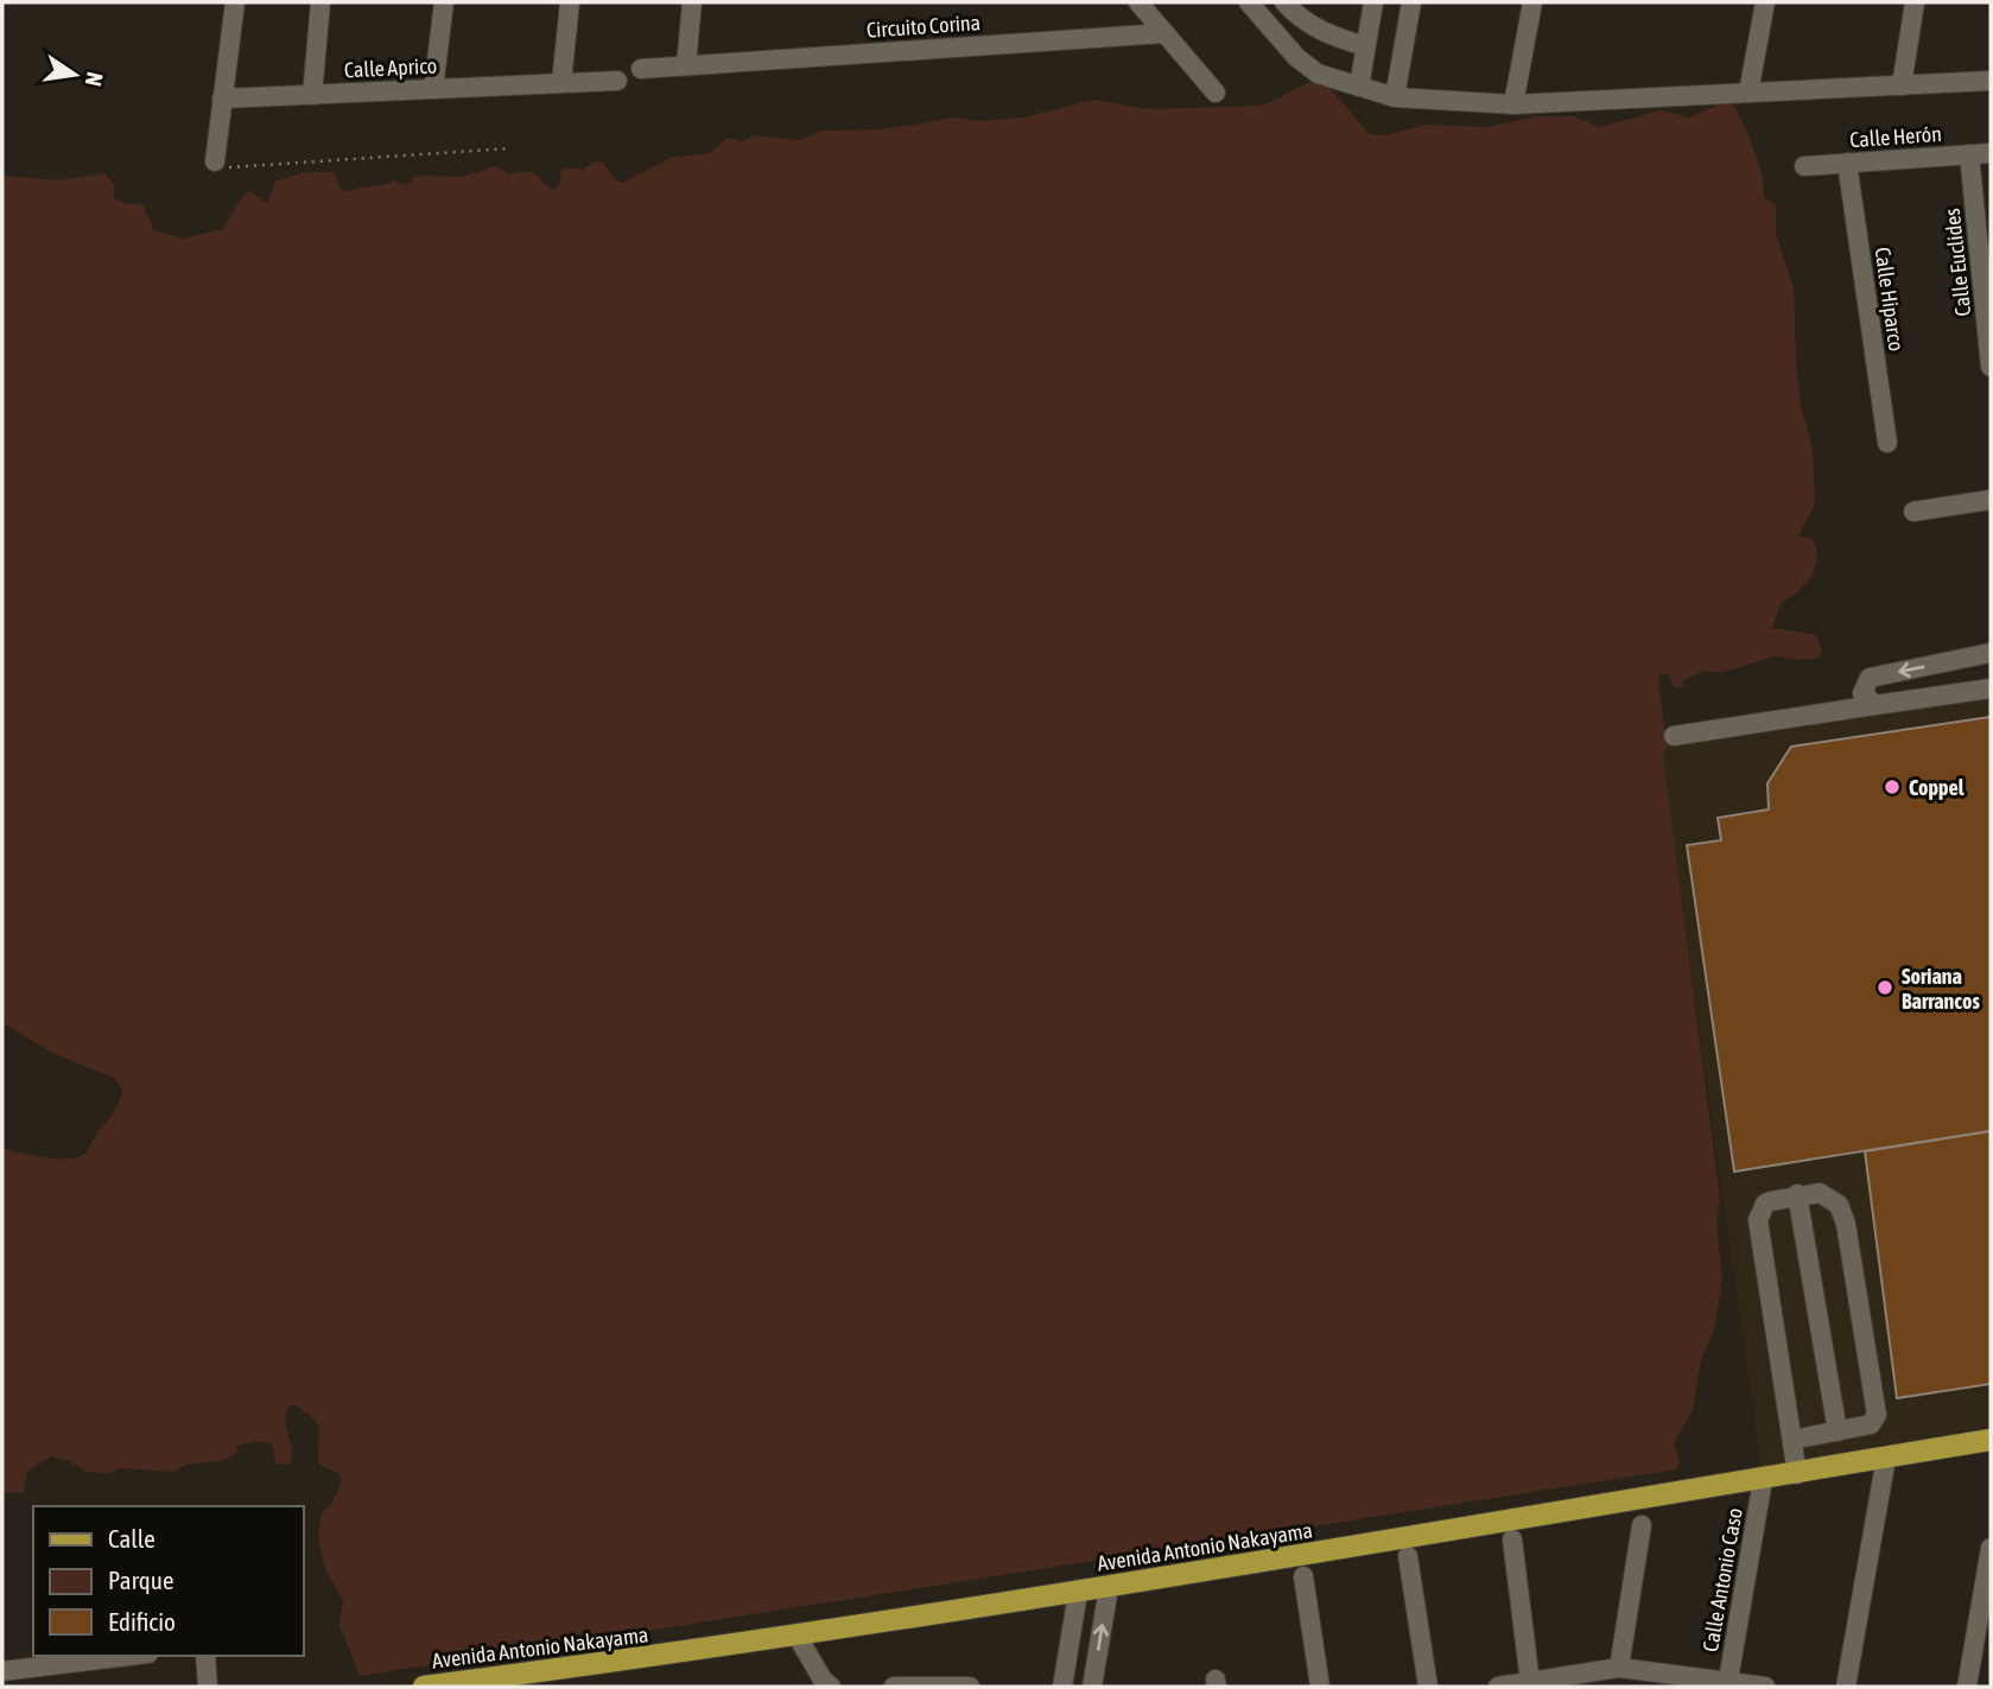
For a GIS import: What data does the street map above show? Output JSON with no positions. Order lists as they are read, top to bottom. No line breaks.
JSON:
{"streets":{"main road":["Avenida Antonio Nakayama"],"street":["Circuito Corina","Calle Aprico","Calle Herón","Calle Euclides","Calle Hiparco","Calle Antonio Caso"]},"crossings":[["Calle Herón","Calle Euclides"],["Calle Herón","Calle Hiparco"],["Avenida Antonio Nakayama","Calle Antonio Caso"]],"places":["Coppel","Soriana Barrancos"],"legend":["Calle","Parque","Edificio"],"north":"right"}
